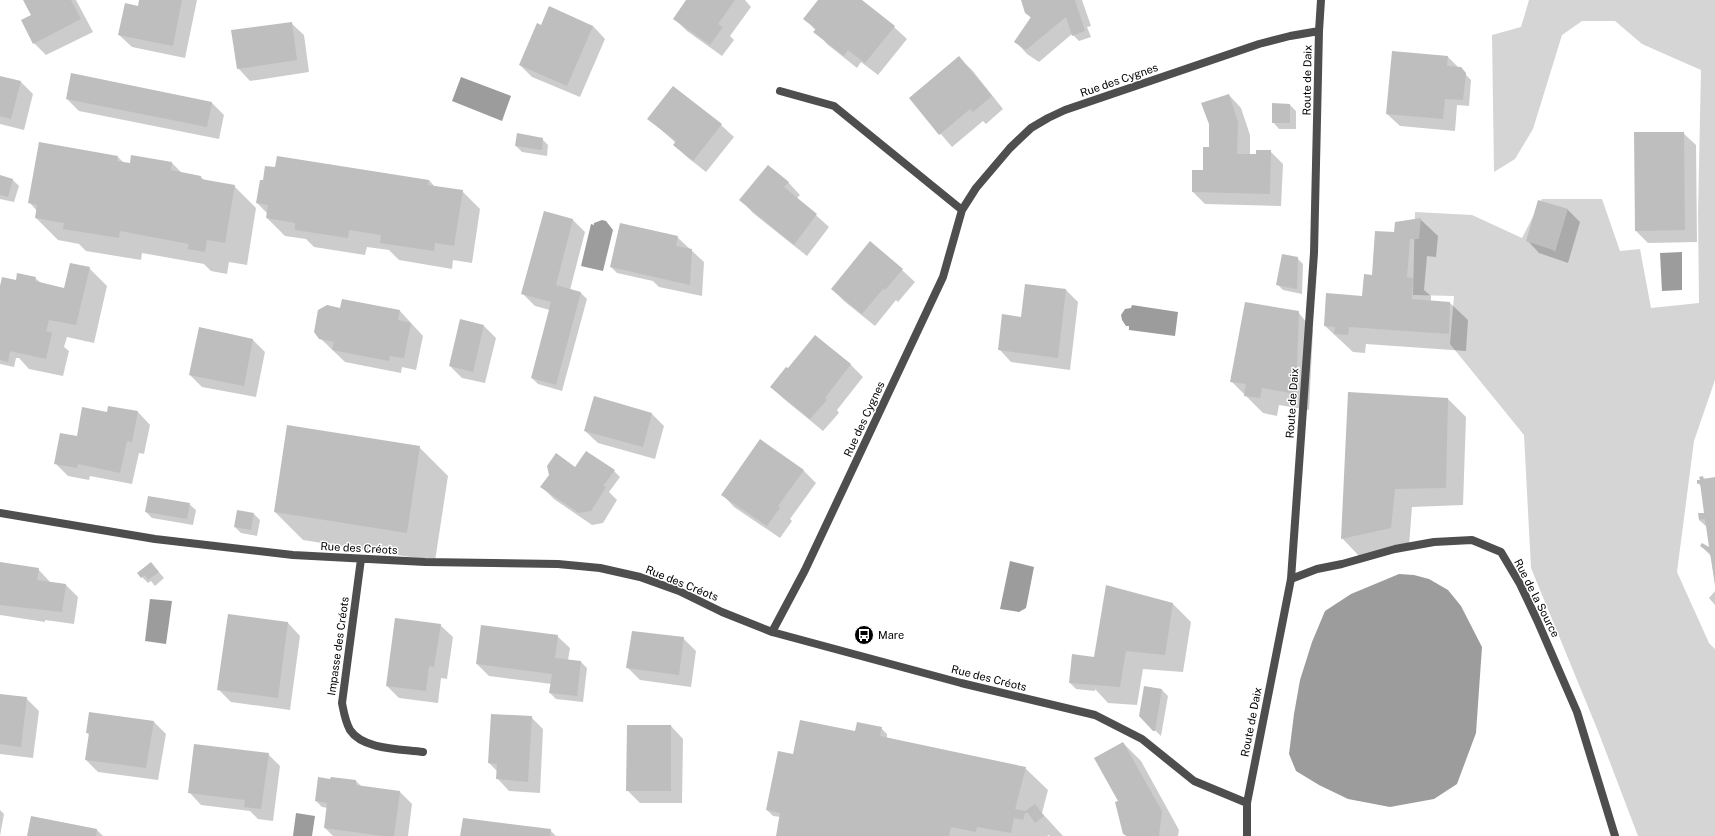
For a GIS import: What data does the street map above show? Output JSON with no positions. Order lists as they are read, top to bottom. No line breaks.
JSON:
{"streets":{"street":["Rue des Cygnes","Route de Daix","Rue des Créots","Rue de la Source","Impasse des Créots"]},"crossings":[["Rue des Cygnes","Route de Daix"],["Rue des Cygnes","Rue des Créots"],["Route de Daix","Rue des Créots"],["Route de Daix","Rue de la Source"],["Rue des Créots","Impasse des Créots"]],"places":{"bus stop":["Mare"]}}
